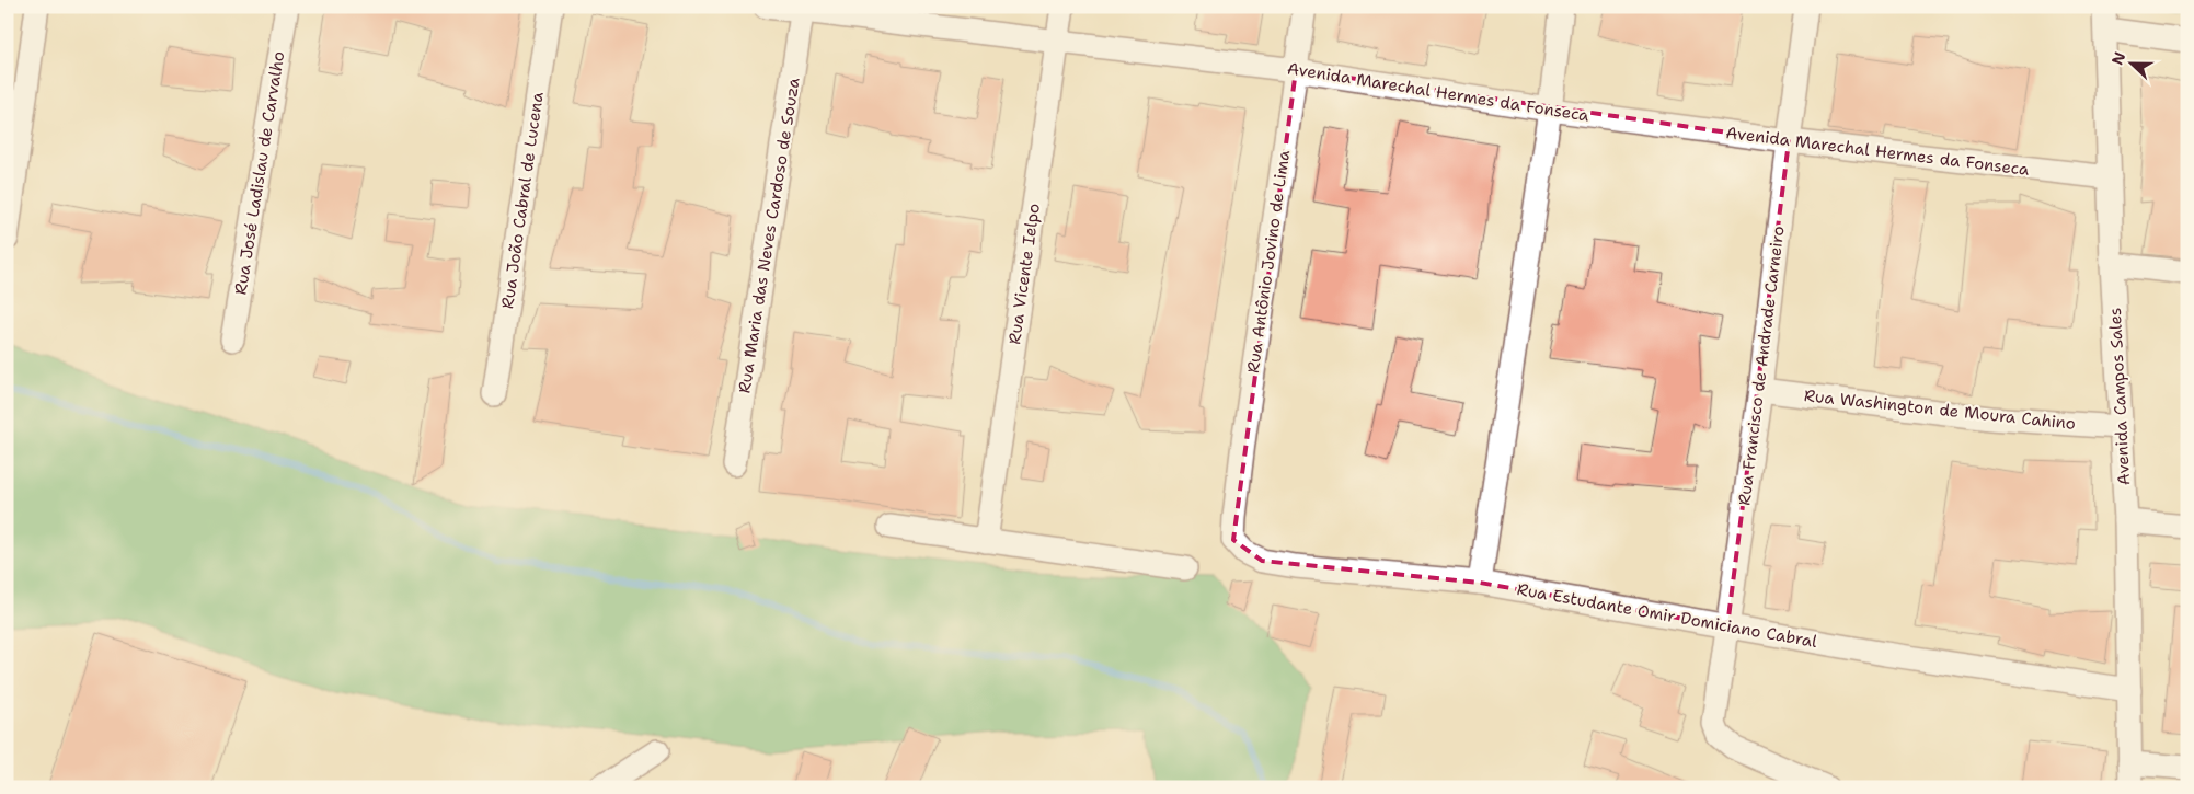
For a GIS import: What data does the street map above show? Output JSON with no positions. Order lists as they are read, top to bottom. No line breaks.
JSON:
{"streets":{"street":["Avenida Marechal Hermes da Fonseca","Rua José Ladislau de Carvalho","Rua João Cabral de Lucena","Rua Maria das Neves Cardoso de Souza","Rua Antônio Jovino de Lima","Rua Vicente Ielpo","Rua Francisco de Andrade Carneiro","Avenida Campos Sales","Rua Washington de Moura Cahino","Rua Estudante Omir Domiciano Cabral"]},"crossings":[["Avenida Marechal Hermes da Fonseca","Rua Maria das Neves Cardoso de Souza"],["Avenida Marechal Hermes da Fonseca","Rua Antônio Jovino de Lima"],["Avenida Marechal Hermes da Fonseca","Rua Vicente Ielpo"],["Avenida Marechal Hermes da Fonseca","Rua Francisco de Andrade Carneiro"],["Avenida Marechal Hermes da Fonseca","Avenida Campos Sales"],["Rua Antônio Jovino de Lima","Rua Estudante Omir Domiciano Cabral"],["Rua Francisco de Andrade Carneiro","Rua Washington de Moura Cahino"],["Rua Francisco de Andrade Carneiro","Rua Estudante Omir Domiciano Cabral"],["Avenida Campos Sales","Rua Washington de Moura Cahino"],["Avenida Campos Sales","Rua Estudante Omir Domiciano Cabral"]],"north":"left"}
